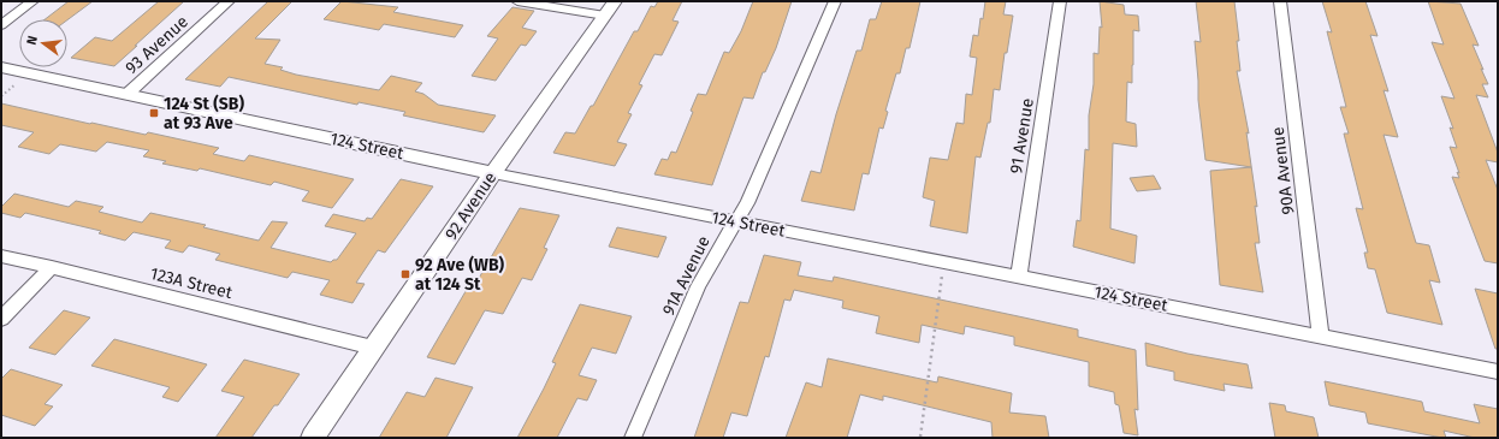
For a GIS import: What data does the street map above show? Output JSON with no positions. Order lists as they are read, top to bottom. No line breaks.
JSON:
{"streets":{"street":["93 Avenue","91 Avenue","124 Street","90A Avenue","92 Avenue","91A Avenue","123A Street"]},"crossings":[["93 Avenue","124 Street"],["91 Avenue","124 Street"],["124 Street","90A Avenue"],["124 Street","92 Avenue"],["124 Street","91A Avenue"],["92 Avenue","123A Street"]],"places":{"transit":["124 St (SB) at 93 Ave","92 Ave (WB) at 124 St"]},"north":"left"}
